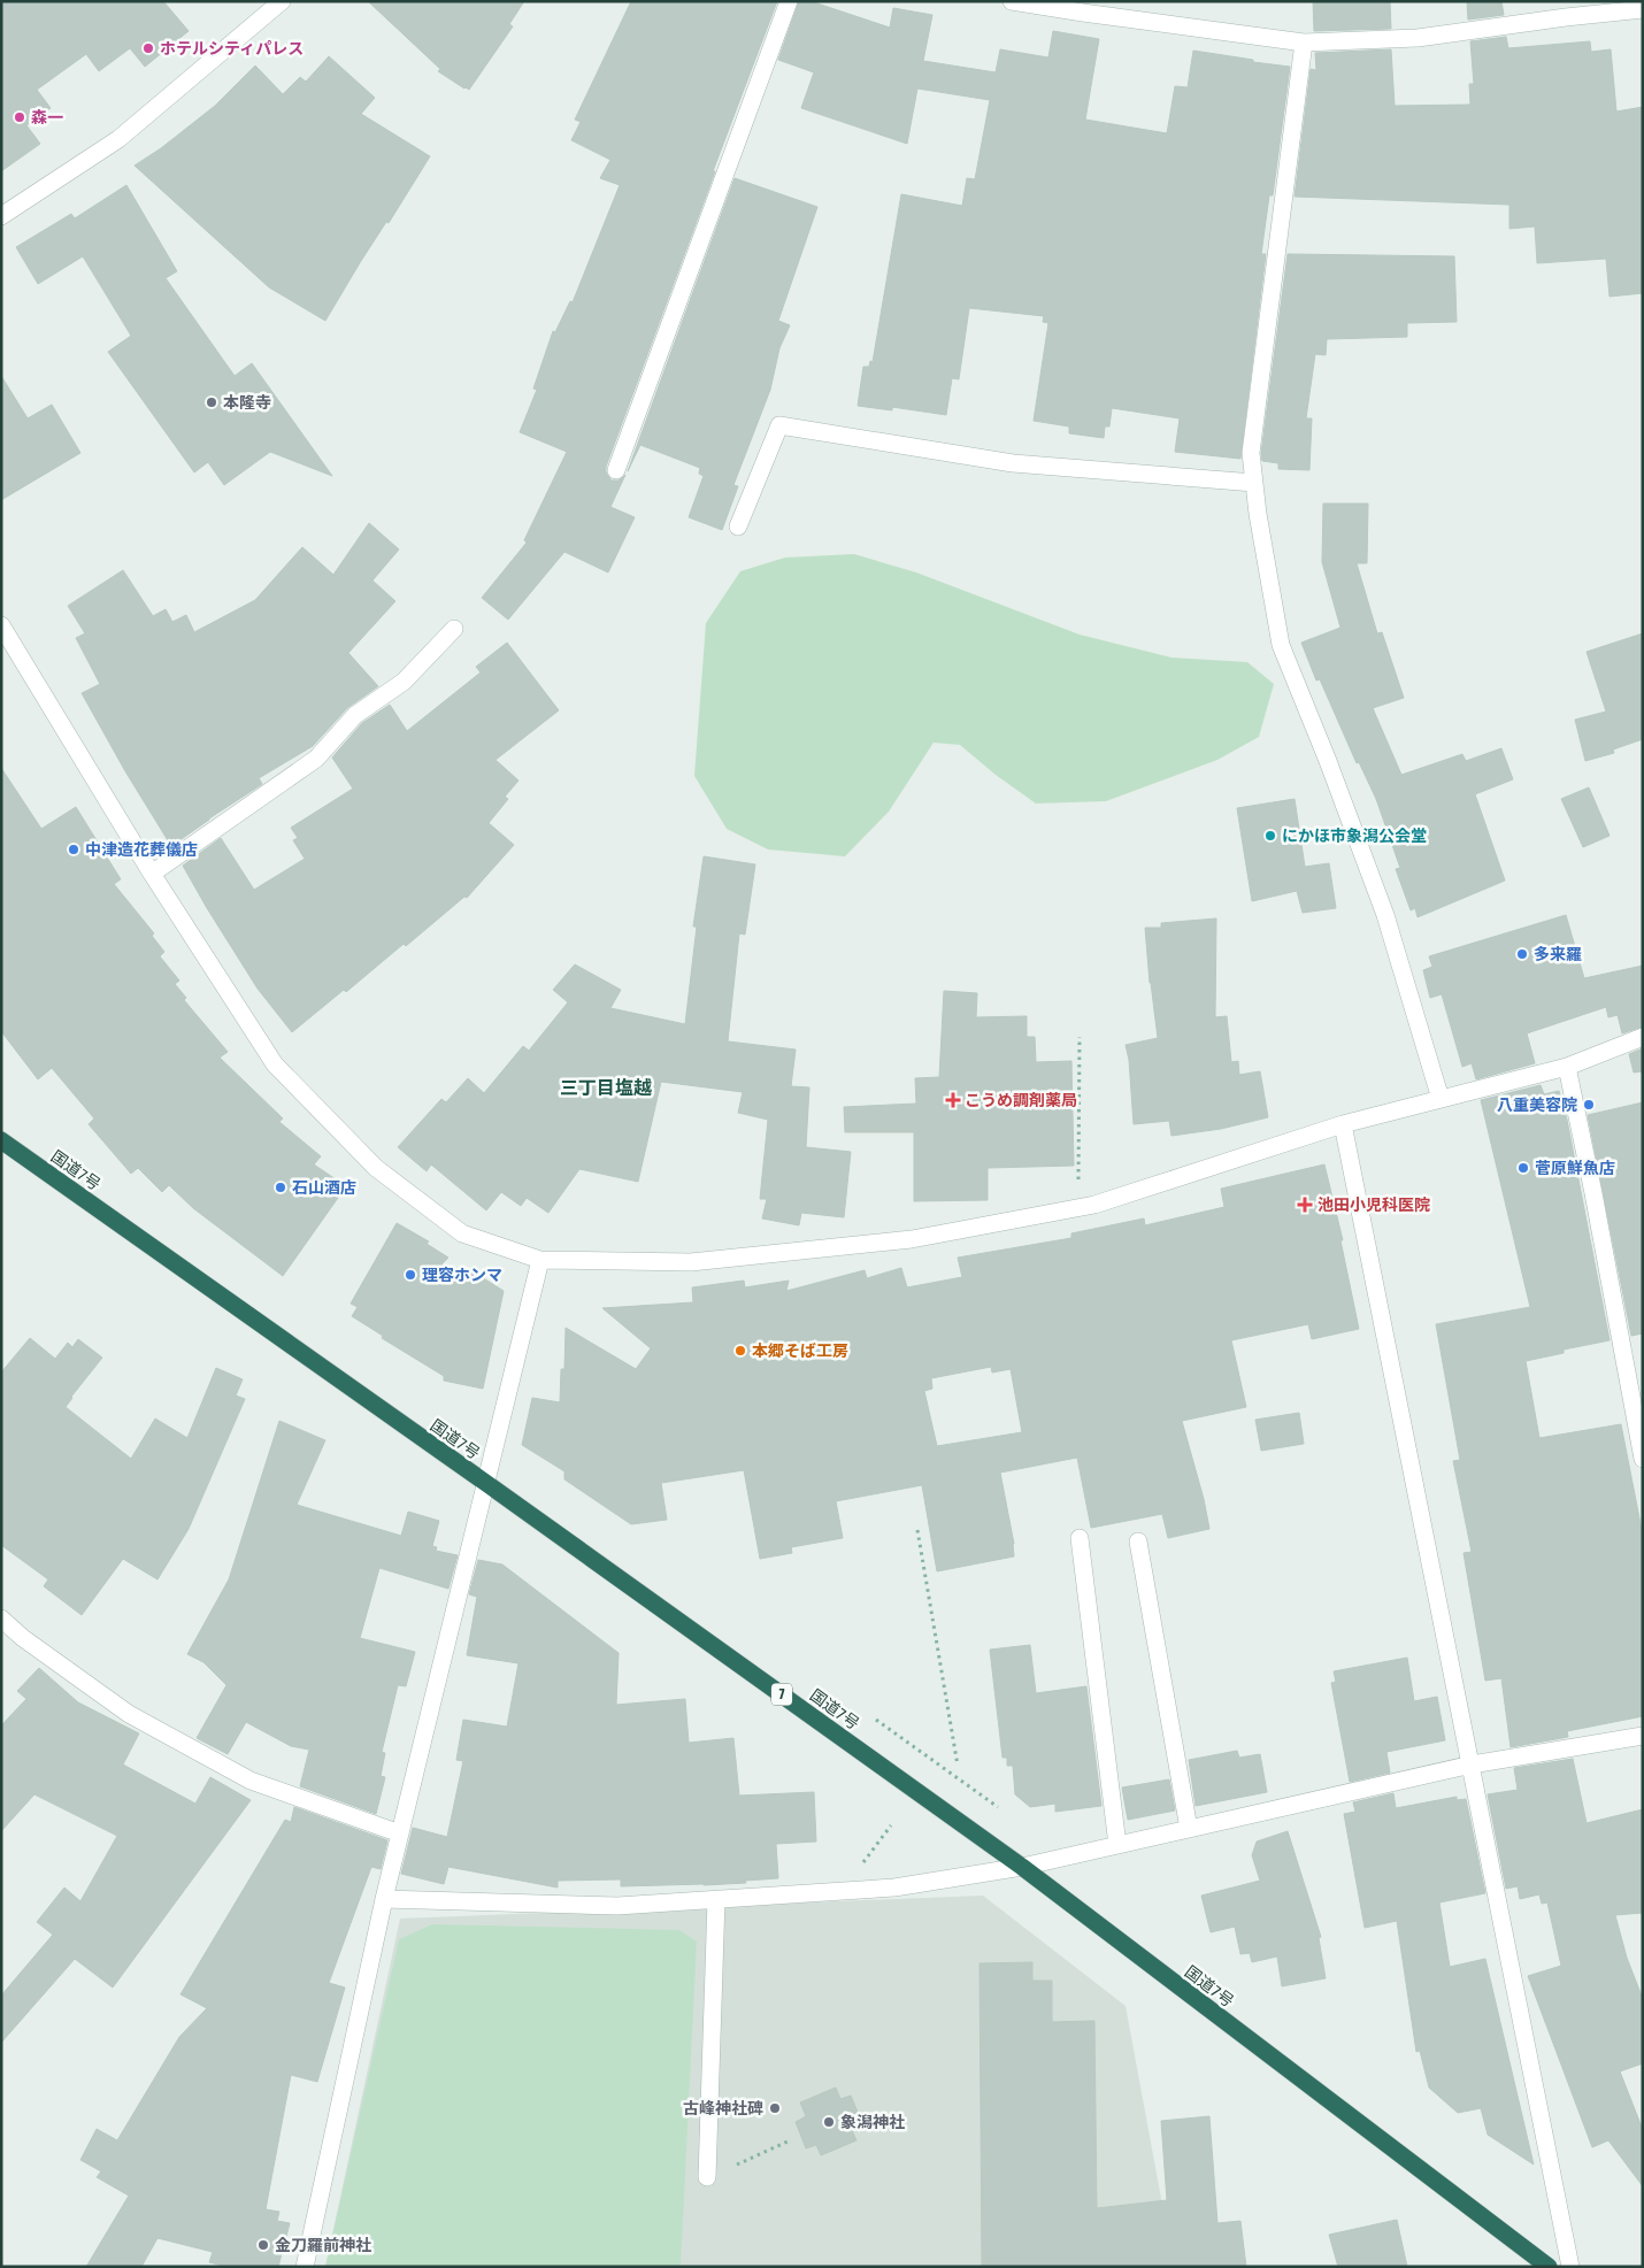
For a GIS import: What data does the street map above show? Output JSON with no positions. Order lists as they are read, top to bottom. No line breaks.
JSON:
{"streets":{"highway":["国道7号","7"]},"districts":["三丁目塩越"],"places":{"other":["ホテルシティパレス","森一","本隆寺","にかほ市象潟公会堂","中津造花葬儀店","多来羅","八重美容院","菅原鮮魚店","石山酒店","理容ホンマ","本郷そば工房","古峰神社碑","象潟神社","金刀羅前神社"],"health":["こうめ調剤薬局","池田小児科医院"]}}
